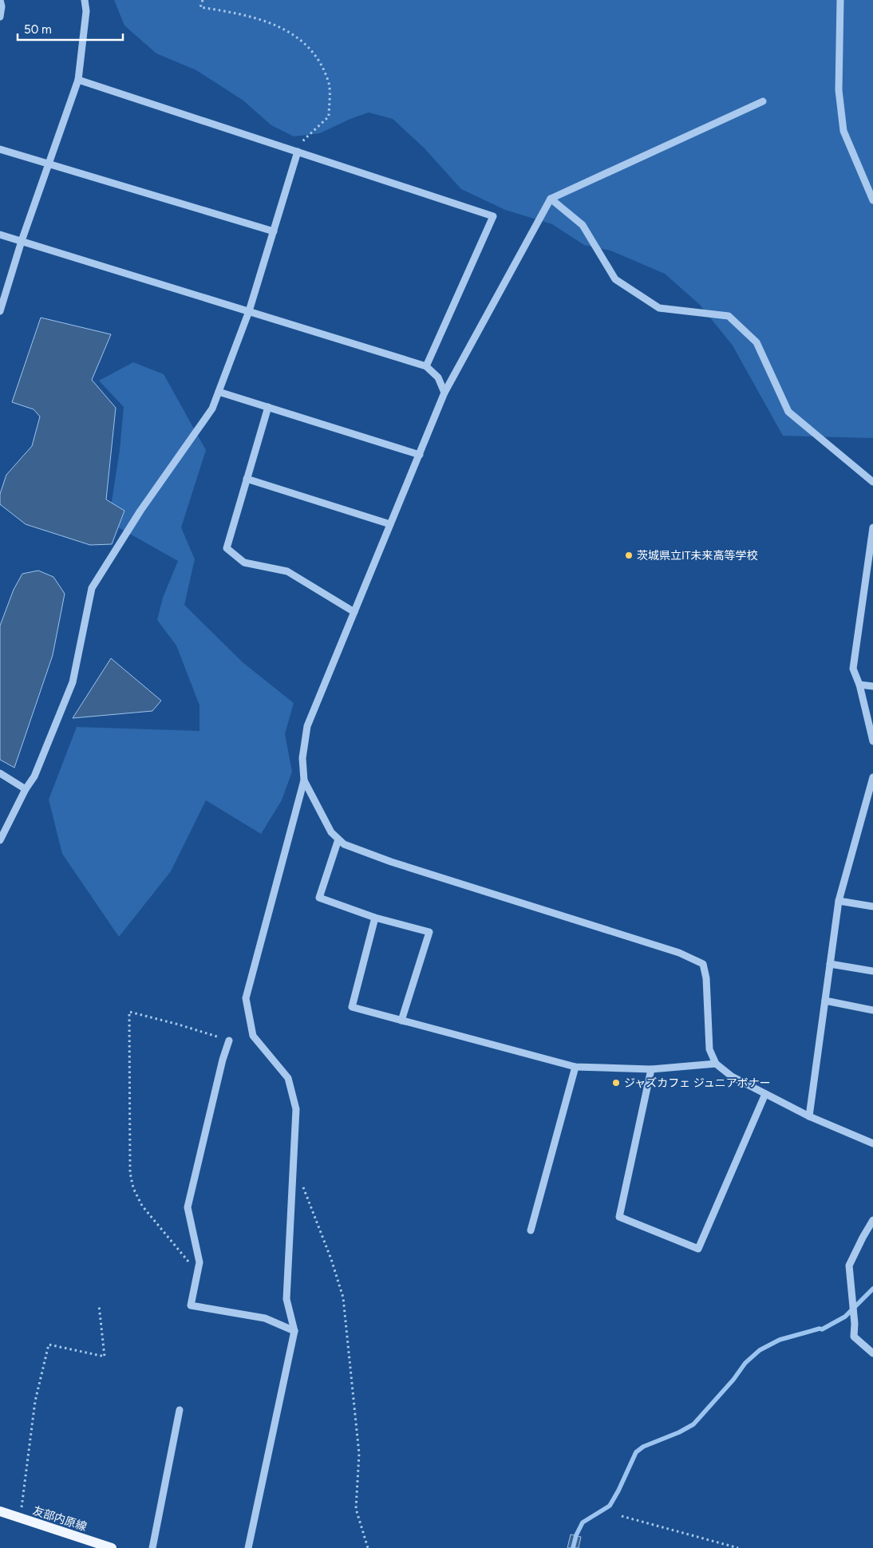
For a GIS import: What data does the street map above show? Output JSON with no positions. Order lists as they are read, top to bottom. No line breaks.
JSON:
{"streets":{"main road":["友部内原線"]},"places":["茨城県立IT未来高等学校","ジャズカフェ ジュニアボナー"],"scale_bar":"50 m"}
